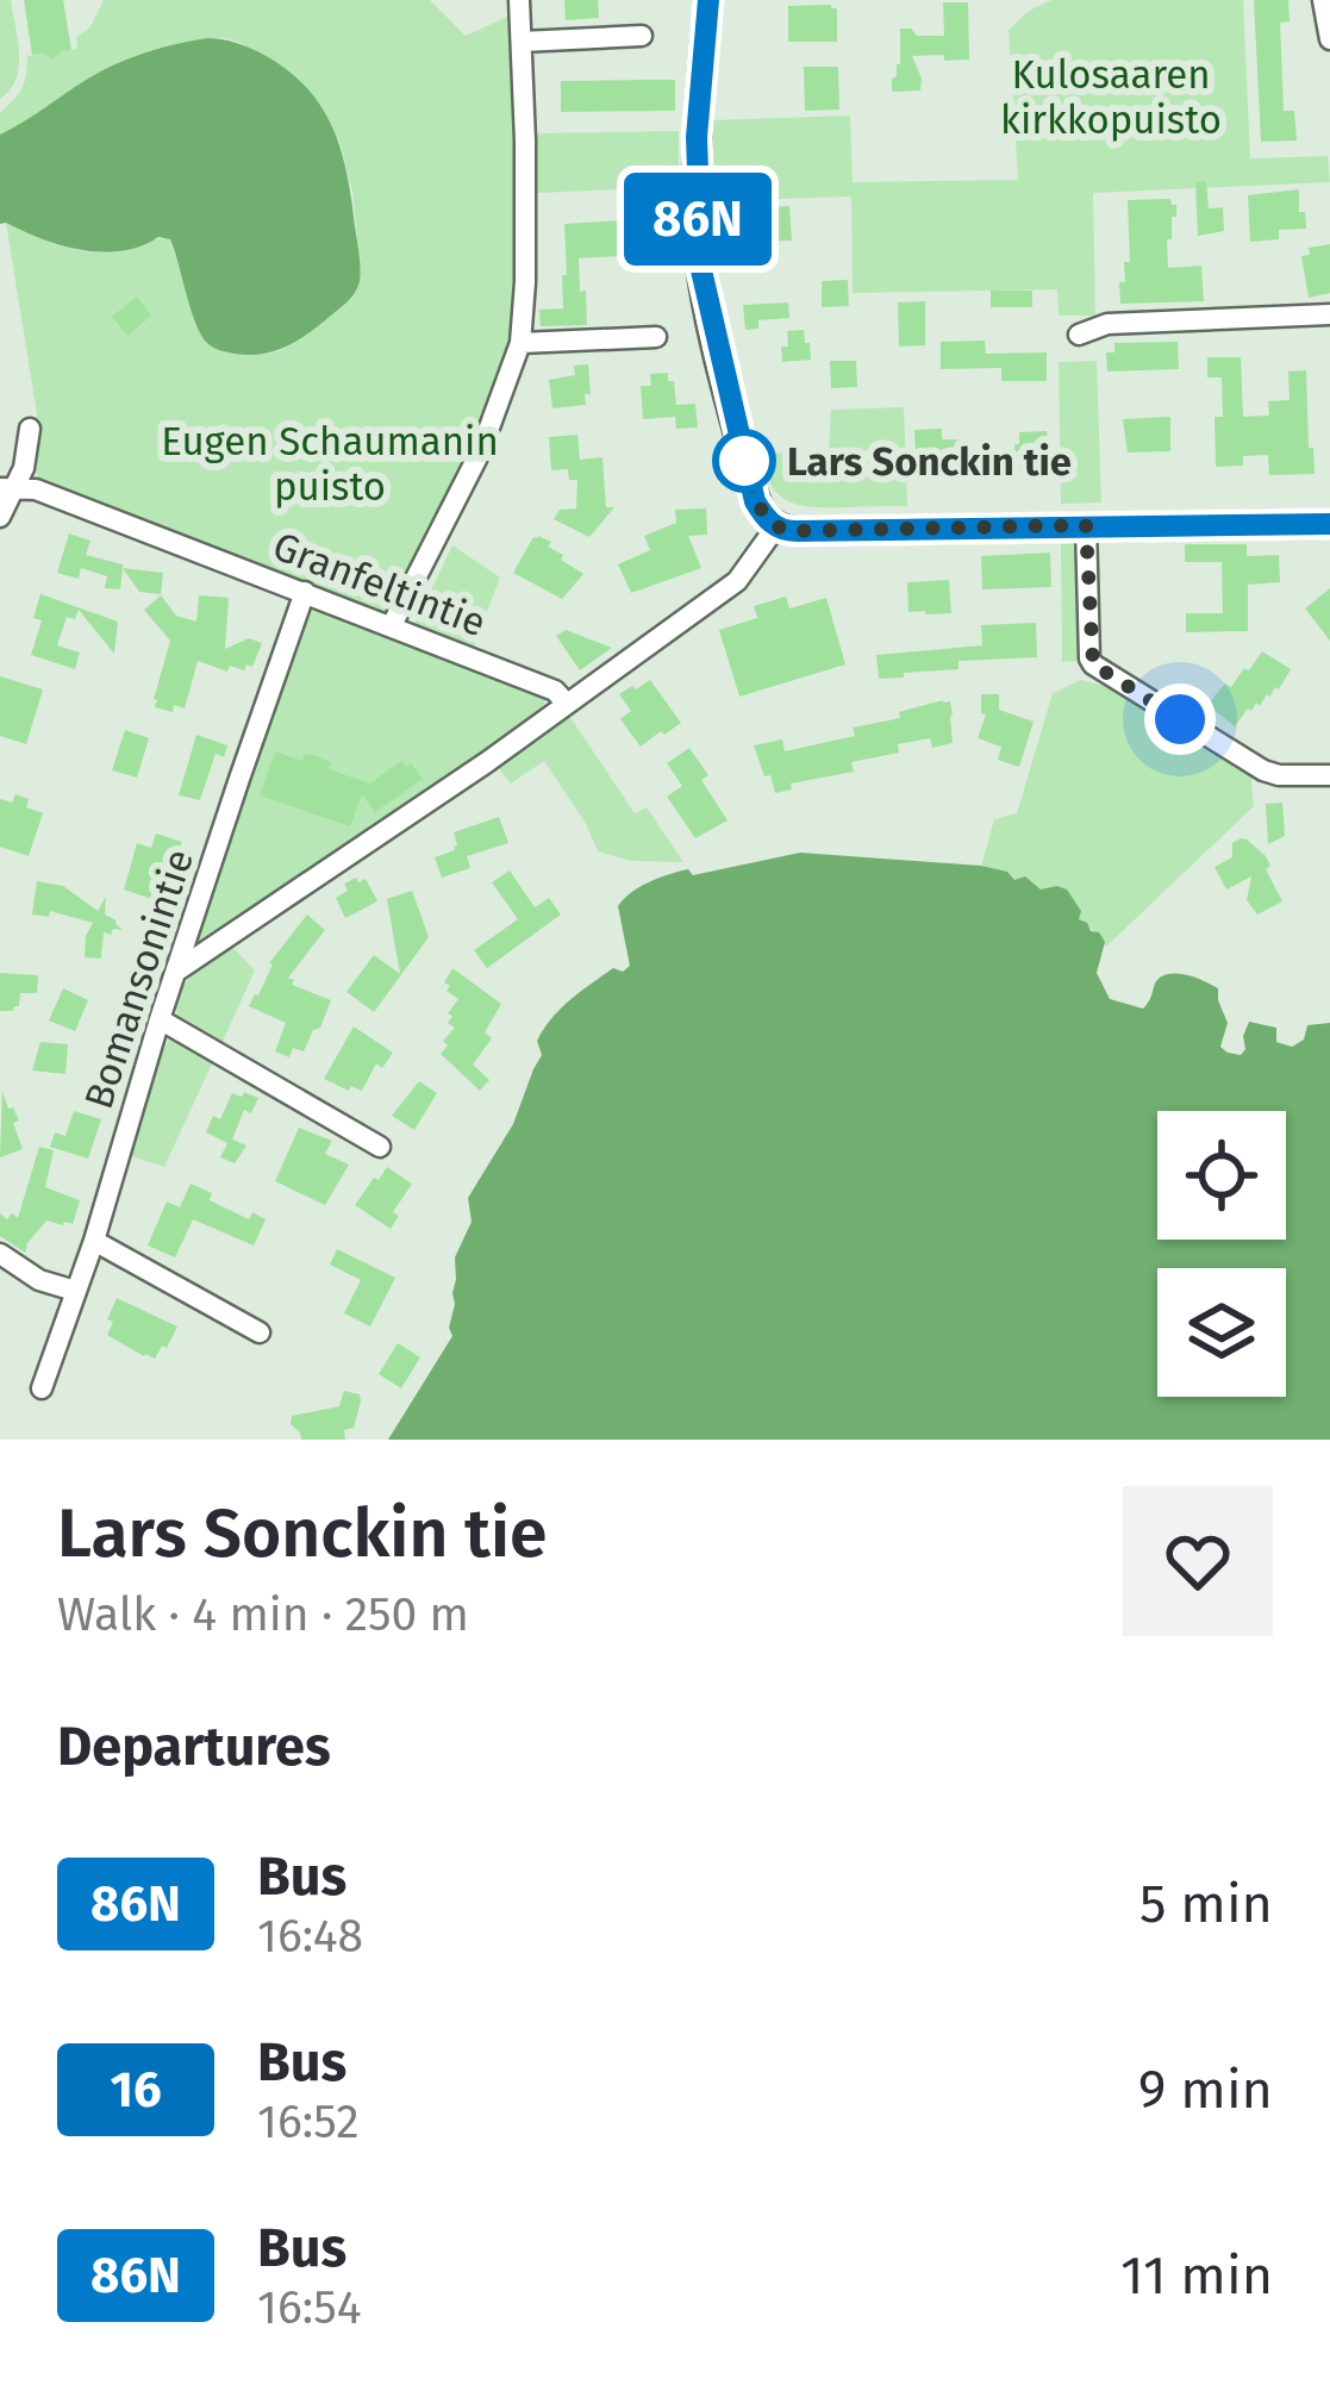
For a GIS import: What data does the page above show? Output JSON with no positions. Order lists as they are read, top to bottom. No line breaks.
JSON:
{"streets":{"street":["Granfeltintie","Bomansonintie"]},"crossings":[["Granfeltintie","Bomansonintie"]],"parks":["Kulosaaren kirkkopuisto","Eugen Schaumanin puisto"],"places":["Lars Sonckin tie"],"lines":["bus line 86N"],"page":{"on_map":"86N","heading":[["Lars Sonckin tie","Walk · 4 min · 250 m"],"Departures"],"list":[{"mark":"86N","name":"Bus","note":"16:48","value":"5 min"},{"mark":"16","name":"Bus","note":"16:52","value":"9 min"},{"mark":"86N","name":"Bus","note":"16:54","value":"11 min"}]}}
